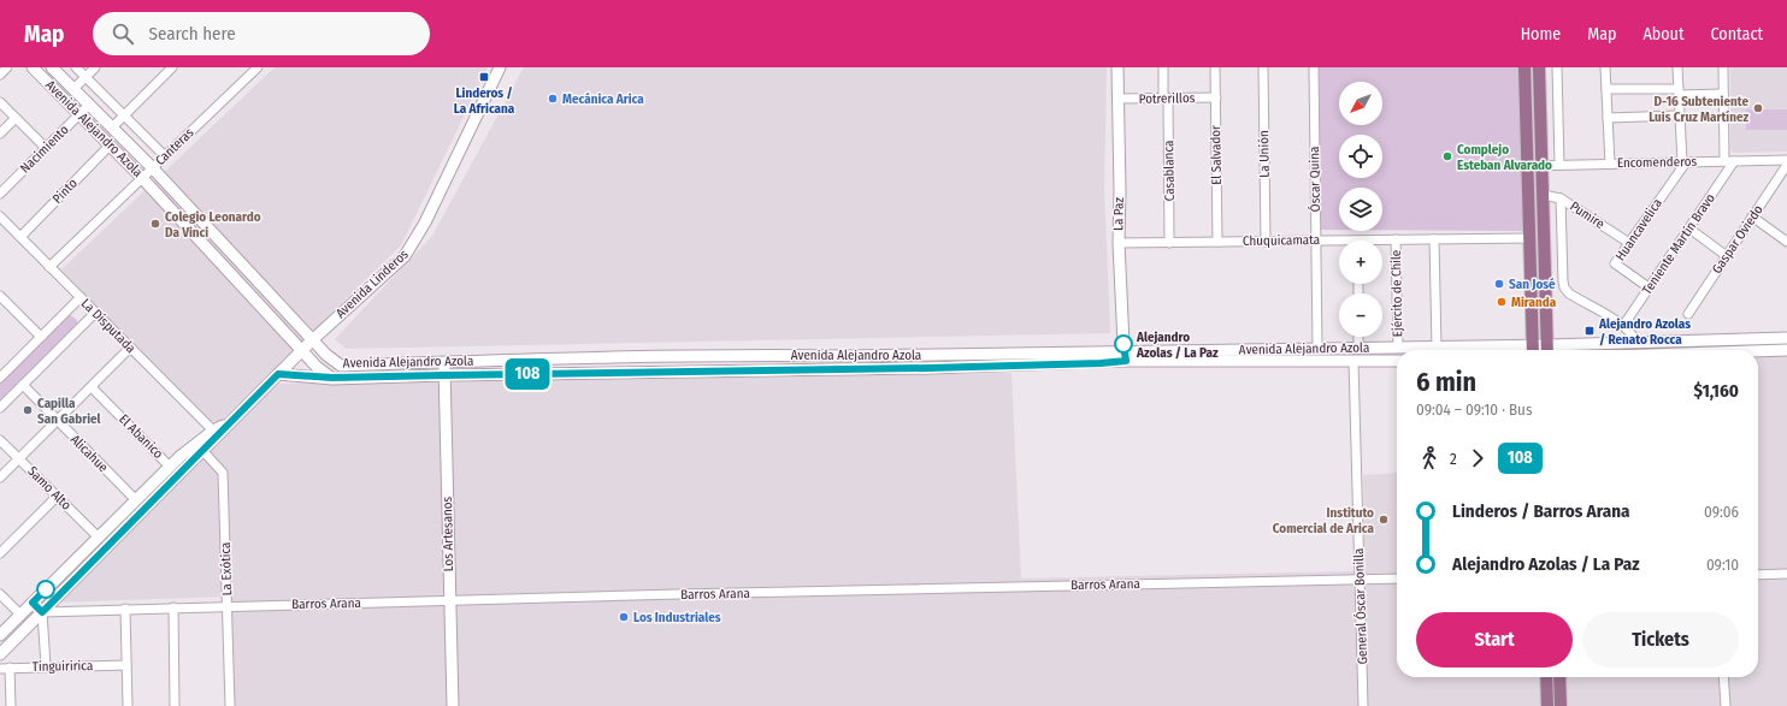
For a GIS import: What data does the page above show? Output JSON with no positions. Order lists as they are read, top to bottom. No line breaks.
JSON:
{"streets":{"main road":["Avenida Alejandro Azola","La Paz","Avenida Linderos","Los Artesanos"],"street":["Potrerillos","Canteras","Nacimiento","La Unión","El Salvador","Encomenderos","Casablanca","Óscar Quina","Pinto","Pumire","Huancavelica","Gaspar Oviedo","Chuquicamata","Teniente Martín Bravo","Ejército de Chile","La Disputada","El Abanico","Alicahue","Samo Alto","La Exótica","Barros Arana","General Óscar Bonilla","Tinguiririca"]},"crossings":[["Potrerillos","El Salvador"],["Potrerillos","Casablanca"],["Potrerillos","La Paz"],["Avenida Alejandro Azola","Canteras"],["Avenida Alejandro Azola","Nacimiento"],["Avenida Alejandro Azola","Óscar Quina"],["Avenida Alejandro Azola","Pinto"],["Avenida Alejandro Azola","La Paz"],["Avenida Alejandro Azola","Avenida Linderos"],["Avenida Alejandro Azola","Ejército de Chile"],["Avenida Alejandro Azola","Los Artesanos"],["Avenida Alejandro Azola","General Óscar Bonilla"],["Canteras","La Disputada"],["La Unión","Chuquicamata"],["El Salvador","Chuquicamata"],["Encomenderos","Huancavelica"],["Encomenderos","Teniente Martín Bravo"],["Casablanca","Chuquicamata"],["Óscar Quina","Chuquicamata"],["Pinto","La Disputada"],["La Paz","Chuquicamata"],["Pumire","Huancavelica"],["Huancavelica","Teniente Martín Bravo"],["Chuquicamata","Ejército de Chile"],["Avenida Linderos","La Disputada"],["Avenida Linderos","El Abanico"],["Avenida Linderos","Alicahue"],["Avenida Linderos","Samo Alto"],["Avenida Linderos","La Exótica"],["Avenida Linderos","Barros Arana"],["Los Artesanos","Barros Arana"],["La Exótica","Barros Arana"],["Barros Arana","General Óscar Bonilla"]],"places":{"transit":["Linderos / La Africana","Alejandro Azolas / Renato Rocca"],"other":["Mecánica Arica","D-16 Subteniente Luis Cruz Martínez","Complejo Esteban Alvarado","Colegio Leonardo Da Vinci","San José","Miranda","Alejandro Azolas / La Paz","Capilla San Gabriel","Instituto Comercial de Arica","Los Industriales"]},"lines":["bus line 108"],"north":"bottom left","page":{"header":"Map","search":"Search here","nav":["Home","Map","About","Contact"],"on_map":"108","map_buttons":["+","−"],"heading":["6 min","09:04 – 09:10 · Bus","$1,160"],"legs":["2","108"],"list":[{"name":"Linderos / Barros Arana","value":"09:06"},{"name":"Alejandro Azolas / La Paz","value":"09:10"}],"buttons":["Start","Tickets"]}}
